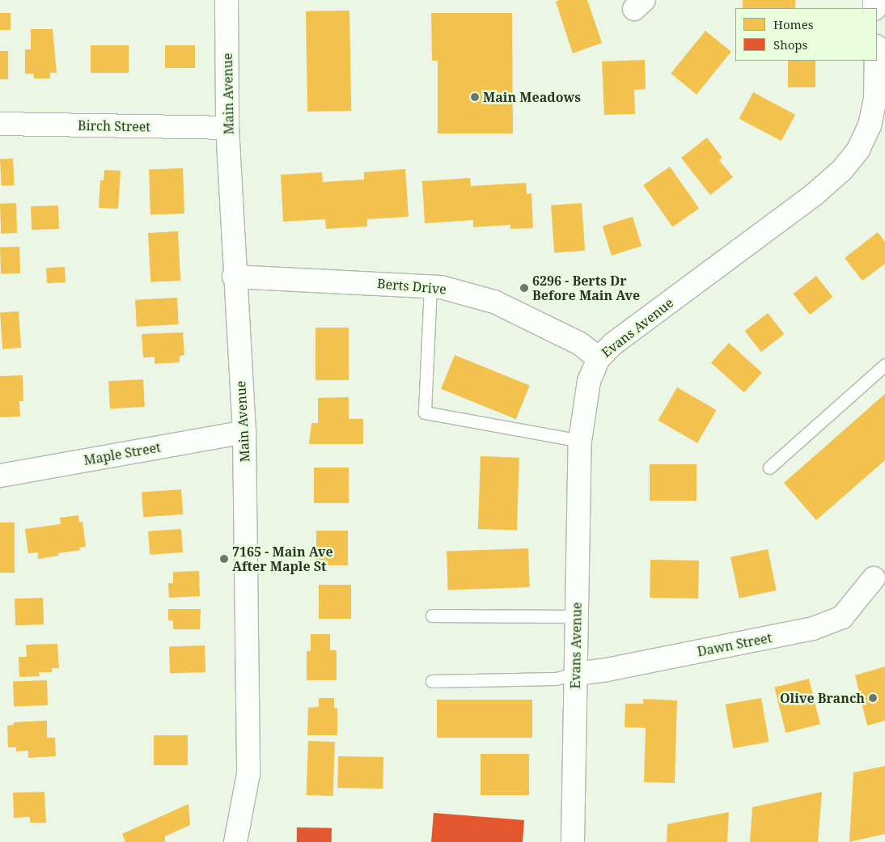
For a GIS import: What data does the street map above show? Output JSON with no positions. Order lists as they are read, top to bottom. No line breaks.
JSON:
{"streets":{"street":["Main Avenue","Birch Street","Berts Drive","Evans Avenue","Maple Street","Dawn Street"]},"crossings":[["Main Avenue","Birch Street"],["Main Avenue","Berts Drive"],["Main Avenue","Maple Street"],["Berts Drive","Evans Avenue"],["Evans Avenue","Dawn Street"]],"places":["Main Meadows","6296 - Berts Dr Before Main Ave","7165 - Main Ave After Maple St","Olive Branch"],"legend":["Homes","Shops"]}
